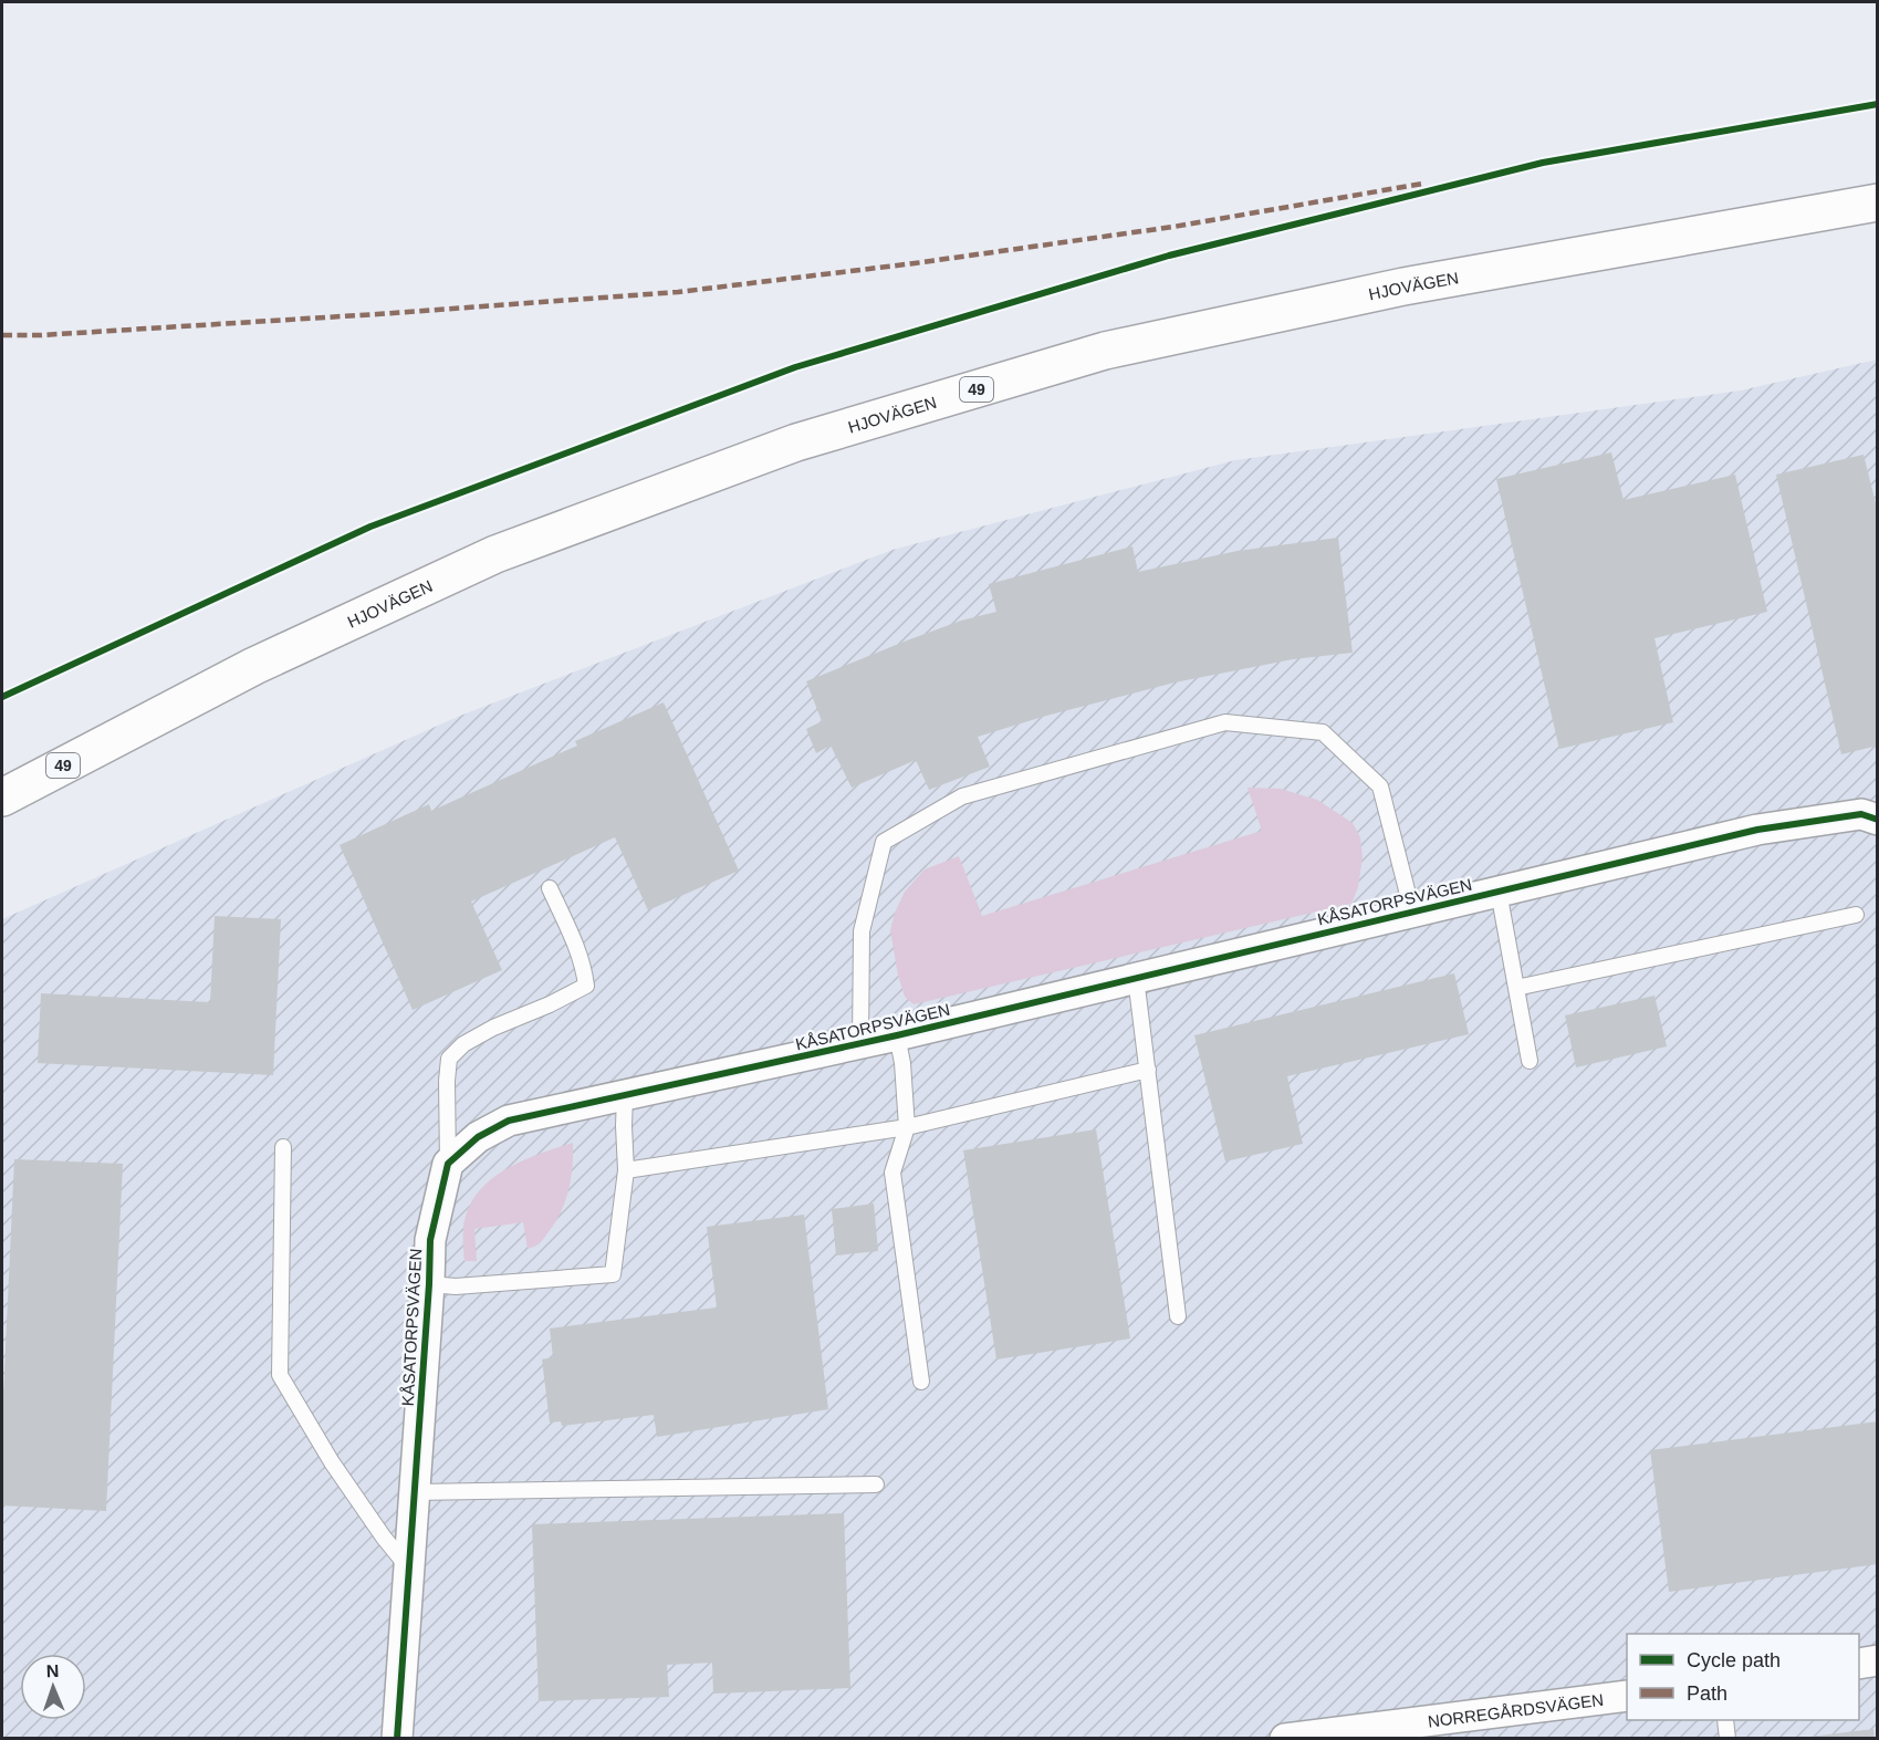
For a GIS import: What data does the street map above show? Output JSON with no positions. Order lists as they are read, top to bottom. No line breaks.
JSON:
{"streets":{"main road":["HJOVÄGEN","49"],"street":["KÅSATORPSVÄGEN","NORREGÅRDSVÄGEN"]},"legend":["Cycle path","Path"],"north":"top"}
